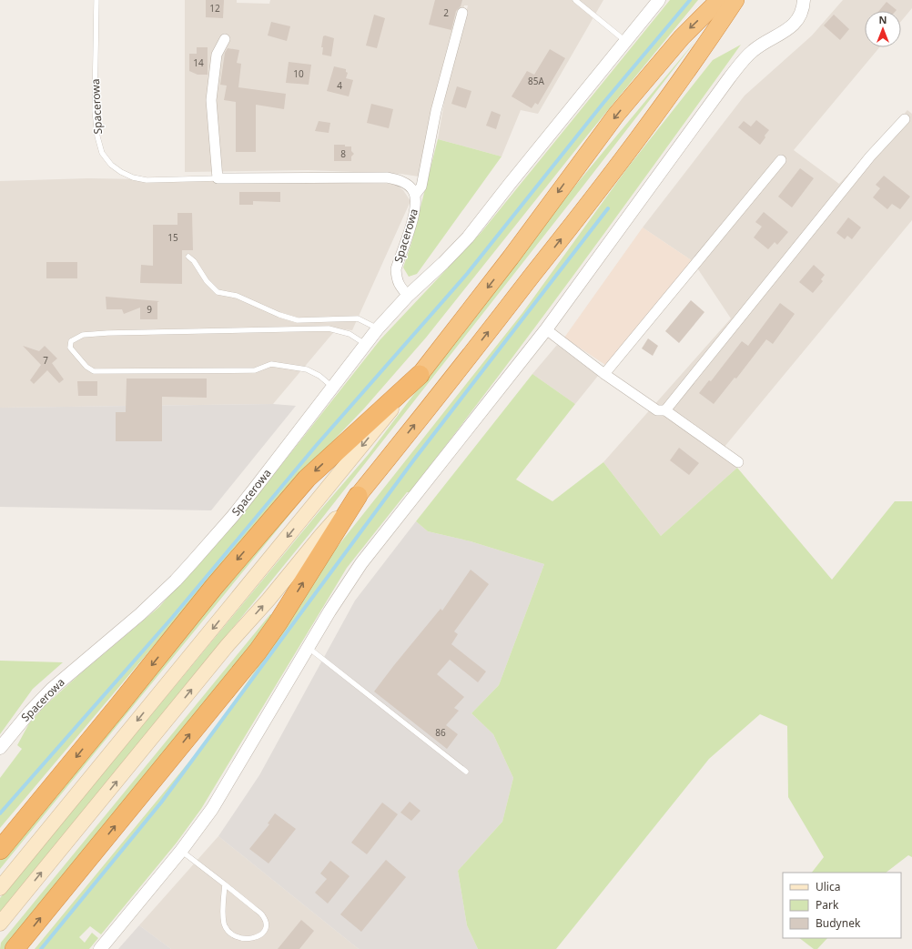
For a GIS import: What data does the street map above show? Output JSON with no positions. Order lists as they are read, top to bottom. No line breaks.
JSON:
{"streets":{"street":["Spacerowa"]},"house_numbers":["12","2","14","10","85A","4","8","15","9","7","86"],"legend":["Ulica","Park","Budynek"],"north":"top"}
